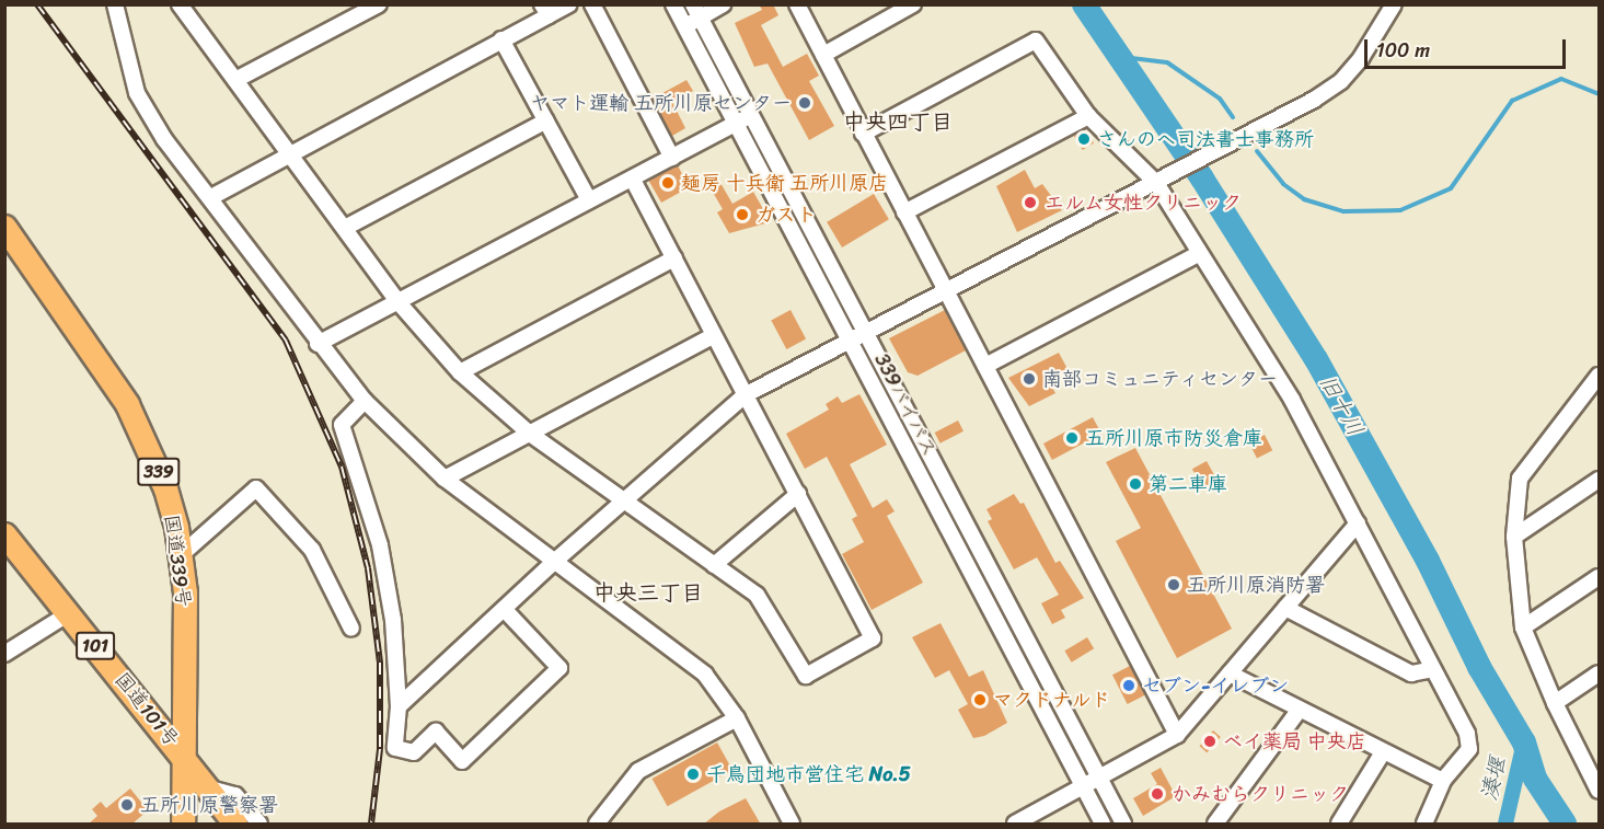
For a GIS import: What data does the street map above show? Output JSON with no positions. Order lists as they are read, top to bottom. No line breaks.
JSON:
{"streets":{"highway":["339","国道339号","101","国道101号"],"street":["339バイパス"]},"crossings":[["国道339号","国道101号"]],"districts":["中央四丁目","中央三丁目"],"water":["旧十川","湊堰"],"places":["ヤマト運輸 五所川原センター","さんのへ司法書士事務所","麺房 十兵衛 五所川原店","エルム女性クリニック","ガスト","南部コミュニティセンター","五所川原市防災倉庫","第二車庫","五所川原消防署","セブン-イレブン","マクドナルド","ベイ薬局 中央店","千鳥団地市営住宅 No.5","かみむらクリニック","五所川原警察署"],"scale_bar":"100 m"}
